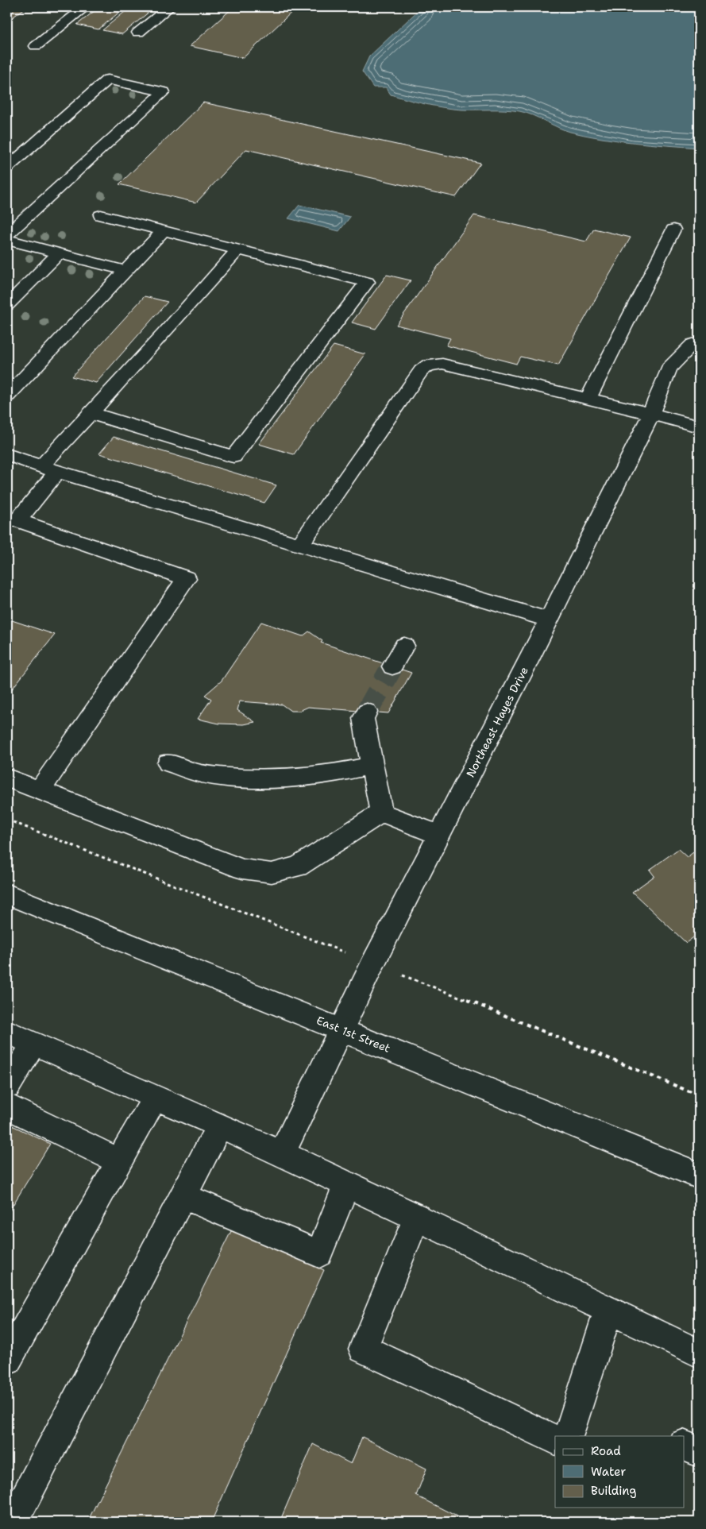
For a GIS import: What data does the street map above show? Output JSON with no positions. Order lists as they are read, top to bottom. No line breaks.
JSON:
{"streets":{"street":["Northeast Hayes Drive","East 1st Street"]},"crossings":[["Northeast Hayes Drive","East 1st Street"]],"legend":["Road","Water","Building"]}
